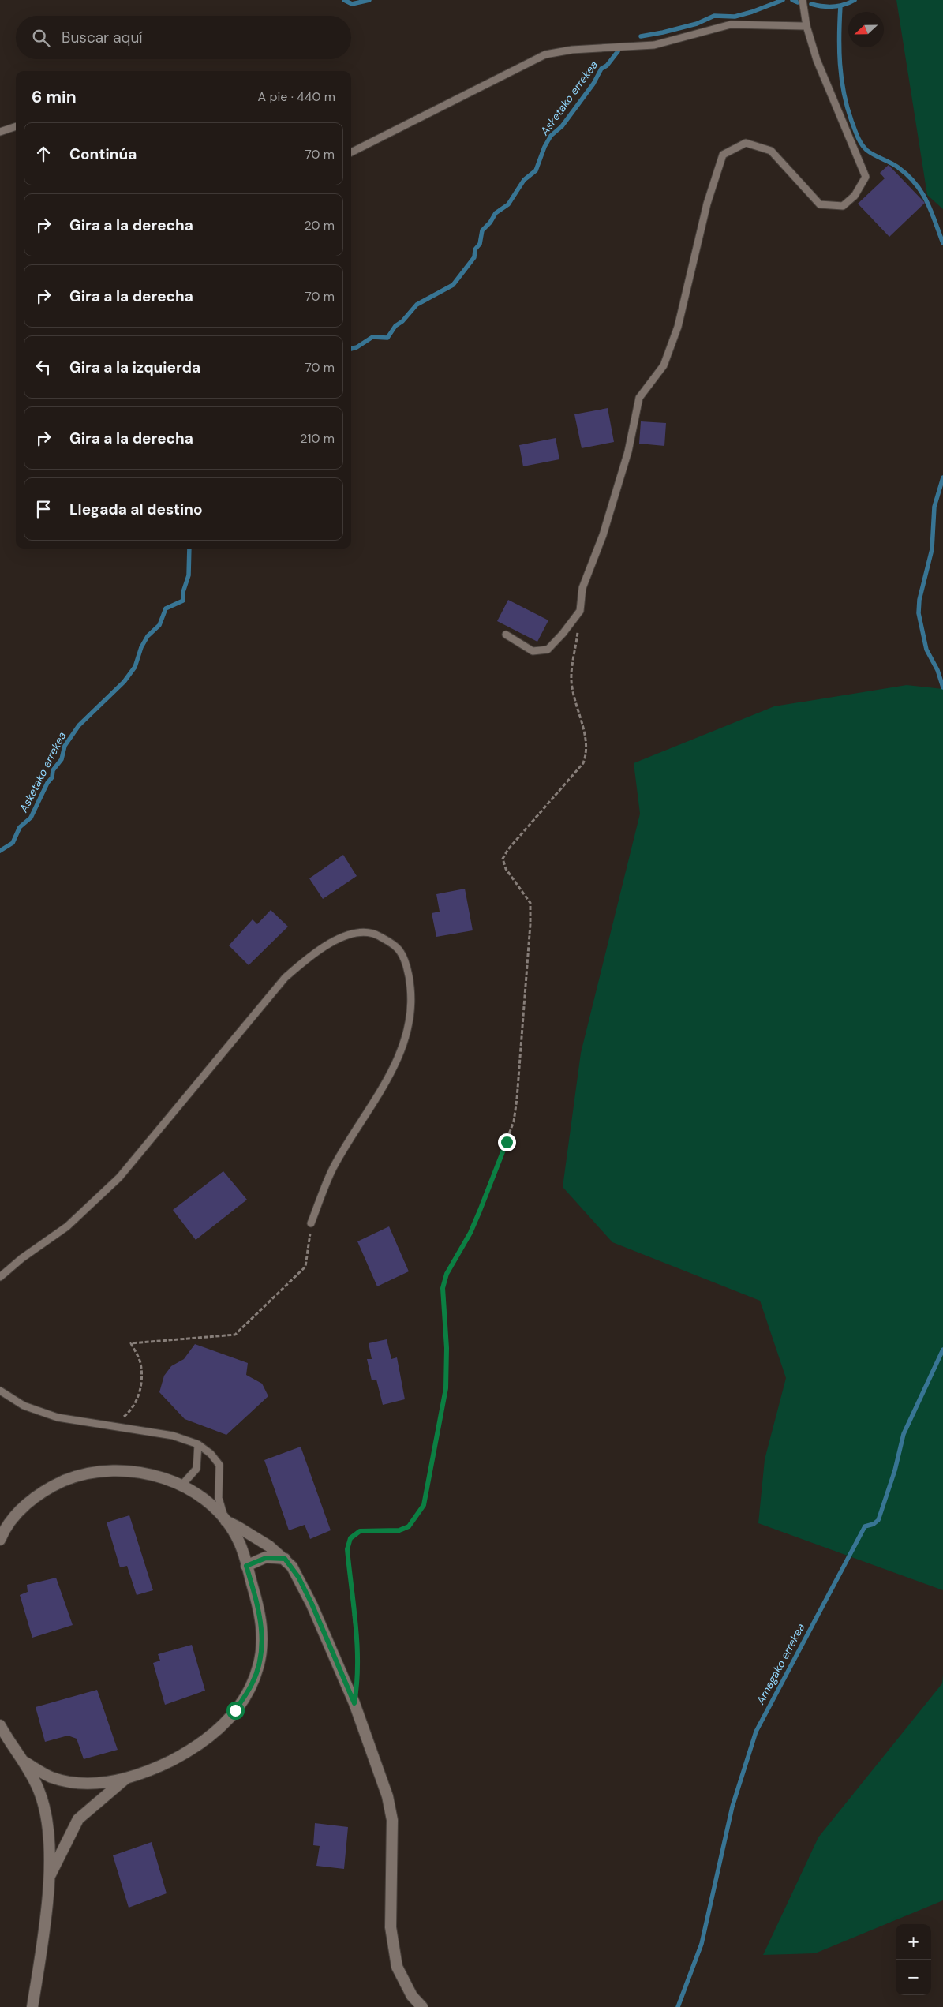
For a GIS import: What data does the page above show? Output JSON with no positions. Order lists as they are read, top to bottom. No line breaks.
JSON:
{"water":["Asketako errekea","Arnagako errekea"],"north":"left","page":{"search":"Buscar aquí","heading":["6 min","A pie · 440 m"],"list":[["Continúa","70 m"],["Gira a la derecha","20 m"],["Gira a la derecha","70 m"],["Gira a la izquierda","70 m"],["Gira a la derecha","210 m"],"Llegada al destino"],"map_buttons":["+","−"]}}
